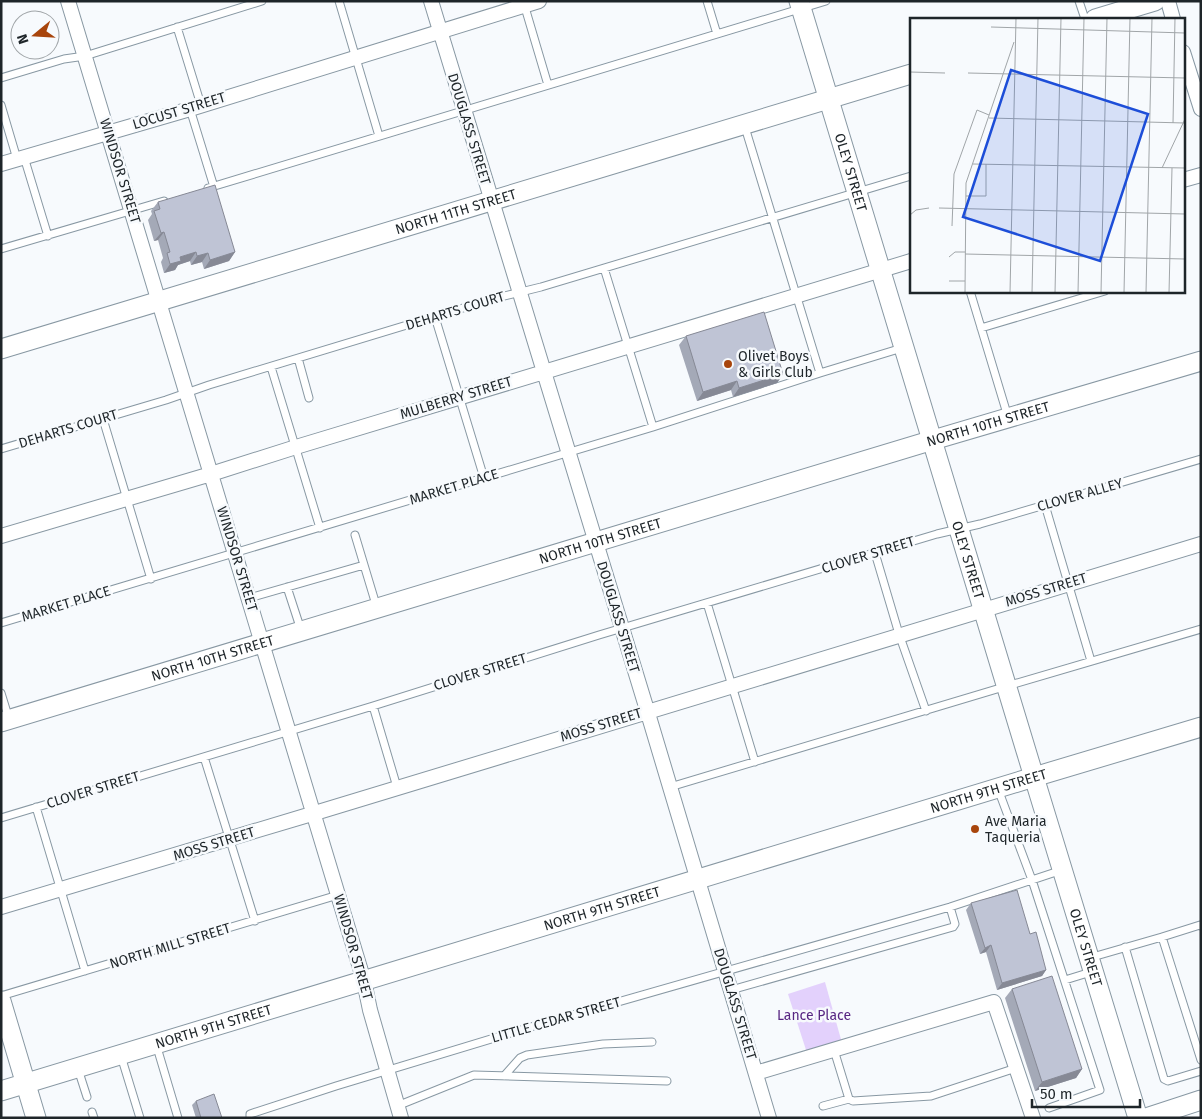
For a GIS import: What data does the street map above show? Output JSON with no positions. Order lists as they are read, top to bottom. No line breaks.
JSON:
{"streets":{"street":["LOCUST STREET","DOUGLASS STREET","WINDSOR STREET","OLEY STREET","NORTH 11TH STREET","MULBERRY STREET","NORTH 10TH STREET","MOSS STREET","NORTH 9TH STREET"],"lane":["DEHARTS COURT","MARKET PLACE","CLOVER ALLEY","CLOVER STREET","NORTH MILL STREET","LITTLE CEDAR STREET"]},"crossings":[["LOCUST STREET","DOUGLASS STREET"],["LOCUST STREET","WINDSOR STREET"],["DOUGLASS STREET","NORTH 11TH STREET"],["DOUGLASS STREET","DEHARTS COURT"],["DOUGLASS STREET","MULBERRY STREET"],["DOUGLASS STREET","NORTH 10TH STREET"],["DOUGLASS STREET","MARKET PLACE"],["DOUGLASS STREET","CLOVER STREET"],["DOUGLASS STREET","MOSS STREET"],["DOUGLASS STREET","NORTH 9TH STREET"],["DOUGLASS STREET","LITTLE CEDAR STREET"],["WINDSOR STREET","NORTH 11TH STREET"],["WINDSOR STREET","DEHARTS COURT"],["WINDSOR STREET","MULBERRY STREET"],["WINDSOR STREET","NORTH 10TH STREET"],["WINDSOR STREET","MARKET PLACE"],["WINDSOR STREET","CLOVER STREET"],["WINDSOR STREET","MOSS STREET"],["WINDSOR STREET","NORTH 9TH STREET"],["WINDSOR STREET","NORTH MILL STREET"],["WINDSOR STREET","LITTLE CEDAR STREET"],["OLEY STREET","NORTH 11TH STREET"],["OLEY STREET","DEHARTS COURT"],["OLEY STREET","MULBERRY STREET"],["OLEY STREET","NORTH 10TH STREET"],["OLEY STREET","MARKET PLACE"],["OLEY STREET","CLOVER ALLEY"],["OLEY STREET","CLOVER STREET"],["OLEY STREET","MOSS STREET"],["OLEY STREET","NORTH 9TH STREET"],["OLEY STREET","LITTLE CEDAR STREET"],["CLOVER ALLEY","CLOVER STREET"]],"parks":["Lance Place"],"places":["Olivet Boys & Girls Club","Ave Maria Taqueria"],"scale_bar":"50 m","north":"left"}
